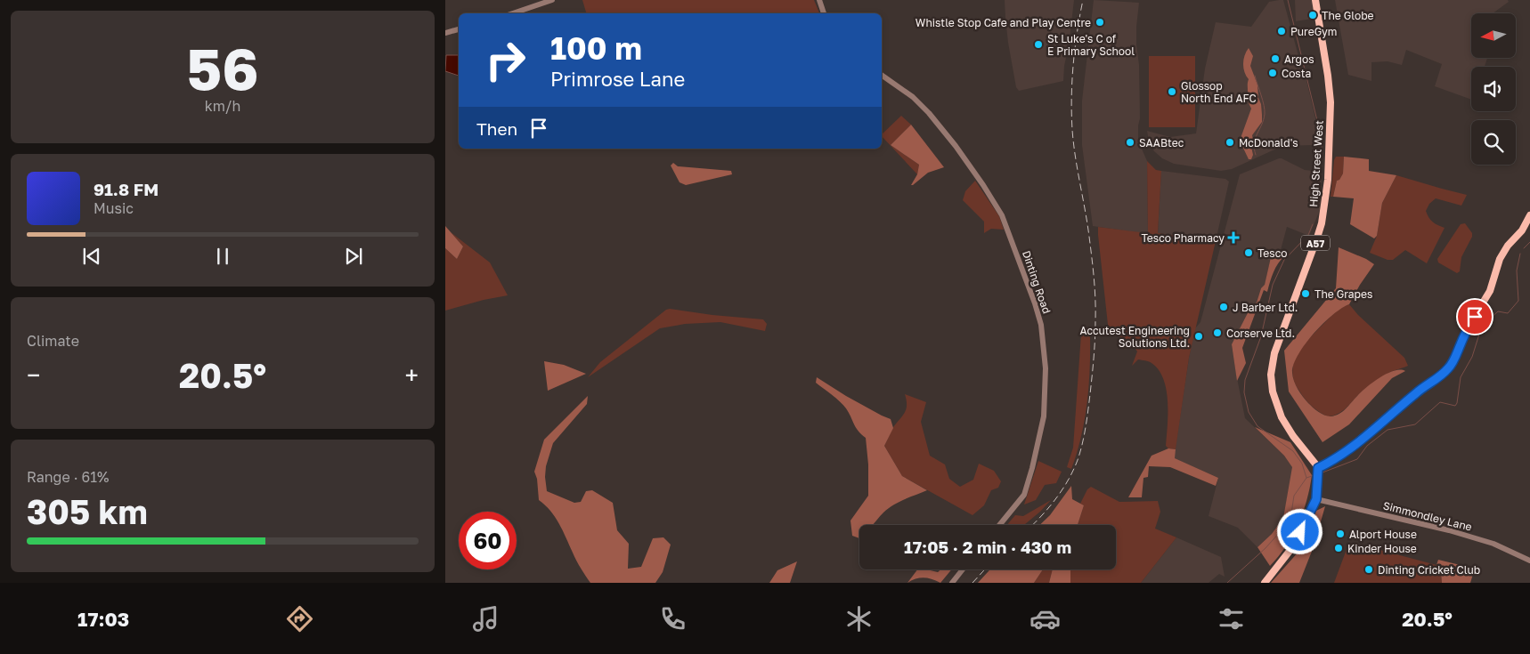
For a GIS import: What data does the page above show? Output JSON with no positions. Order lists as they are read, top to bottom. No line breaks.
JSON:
{"streets":{"main road":["High Street West","A57"],"street":["Dinting Road","Simmondley Lane"]},"places":{"other":["The Globe","Whistle Stop Cafe and Play Centre","PureGym","St Luke's C of E Primary School","Argos","Costa","Glossop North End AFC","SAABtec","McDonald's","Tesco","The Grapes","J Barber Ltd.","Corserve Ltd.","Accutest Engineering Solutions Ltd.","Alport House","Kinder House","Dinting Cricket Club"],"health":["Tesco Pharmacy"]},"north":"left","page":{"tile":[["56","km/h"],"Climate",["Range · 61%","305 km"]],"turn":["100 m","Primrose Lane"],"then":"Then","song":["91.8 FM","Music"],"heat":["−","20.5°","+"],"limit":"60","trip":"17:05 · 2 min · 430 m","tabs":["17:03","20.5°"]}}
